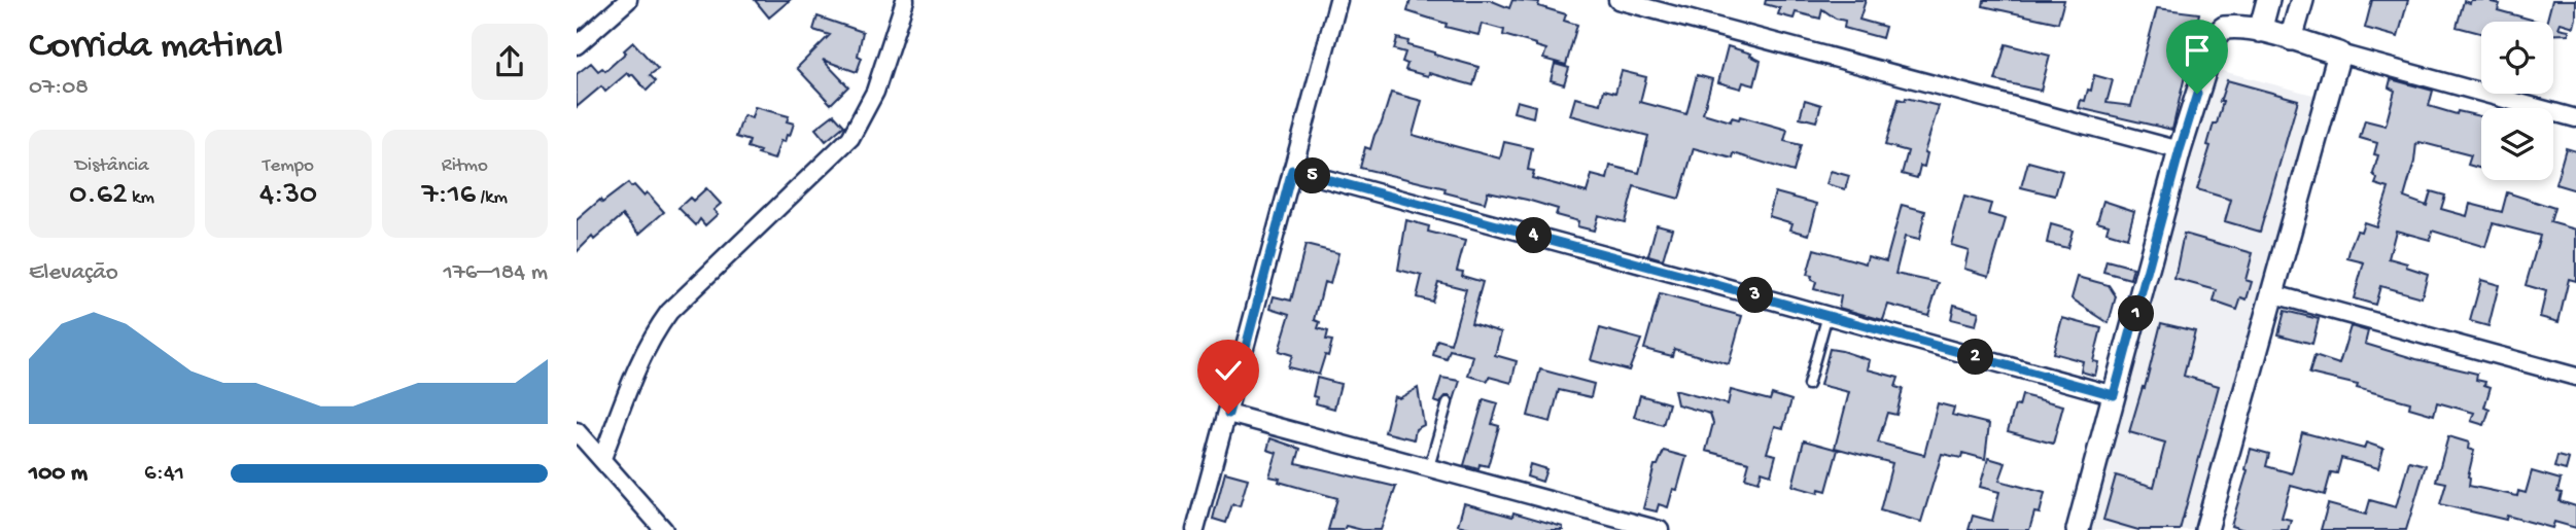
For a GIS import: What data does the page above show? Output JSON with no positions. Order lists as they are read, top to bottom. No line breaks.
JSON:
{"page":{"heading":["Corrida matinal","07:08"],"stats":[["Distância","0.62 km"],["Tempo","4:30"],["Ritmo","7:16 /km"]],"pins":["5","4","3","1","2"],"chart":["Elevação","176–184 m"],"list":[{"name":"100 m","note":"6:41"}]}}
